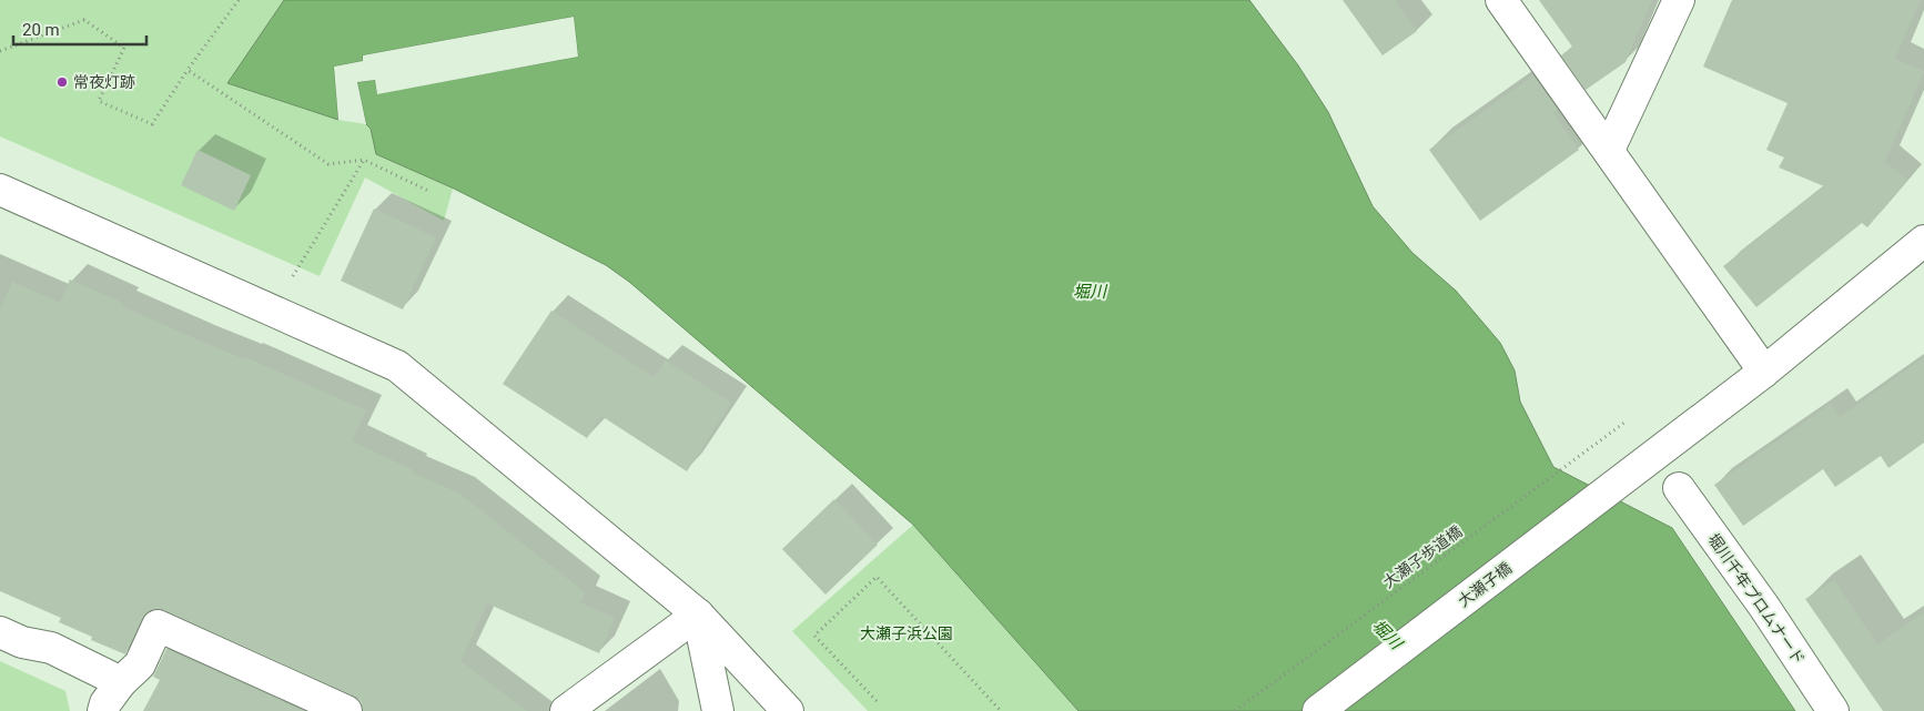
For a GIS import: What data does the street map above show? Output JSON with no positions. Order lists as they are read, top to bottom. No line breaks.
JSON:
{"streets":{"street":["大瀬子橋","堀川千年プロムナード"],"path":["大瀬子歩道橋"]},"water":["堀川"],"parks":["大瀬子浜公園"],"places":["常夜灯跡"],"scale_bar":"20 m"}
